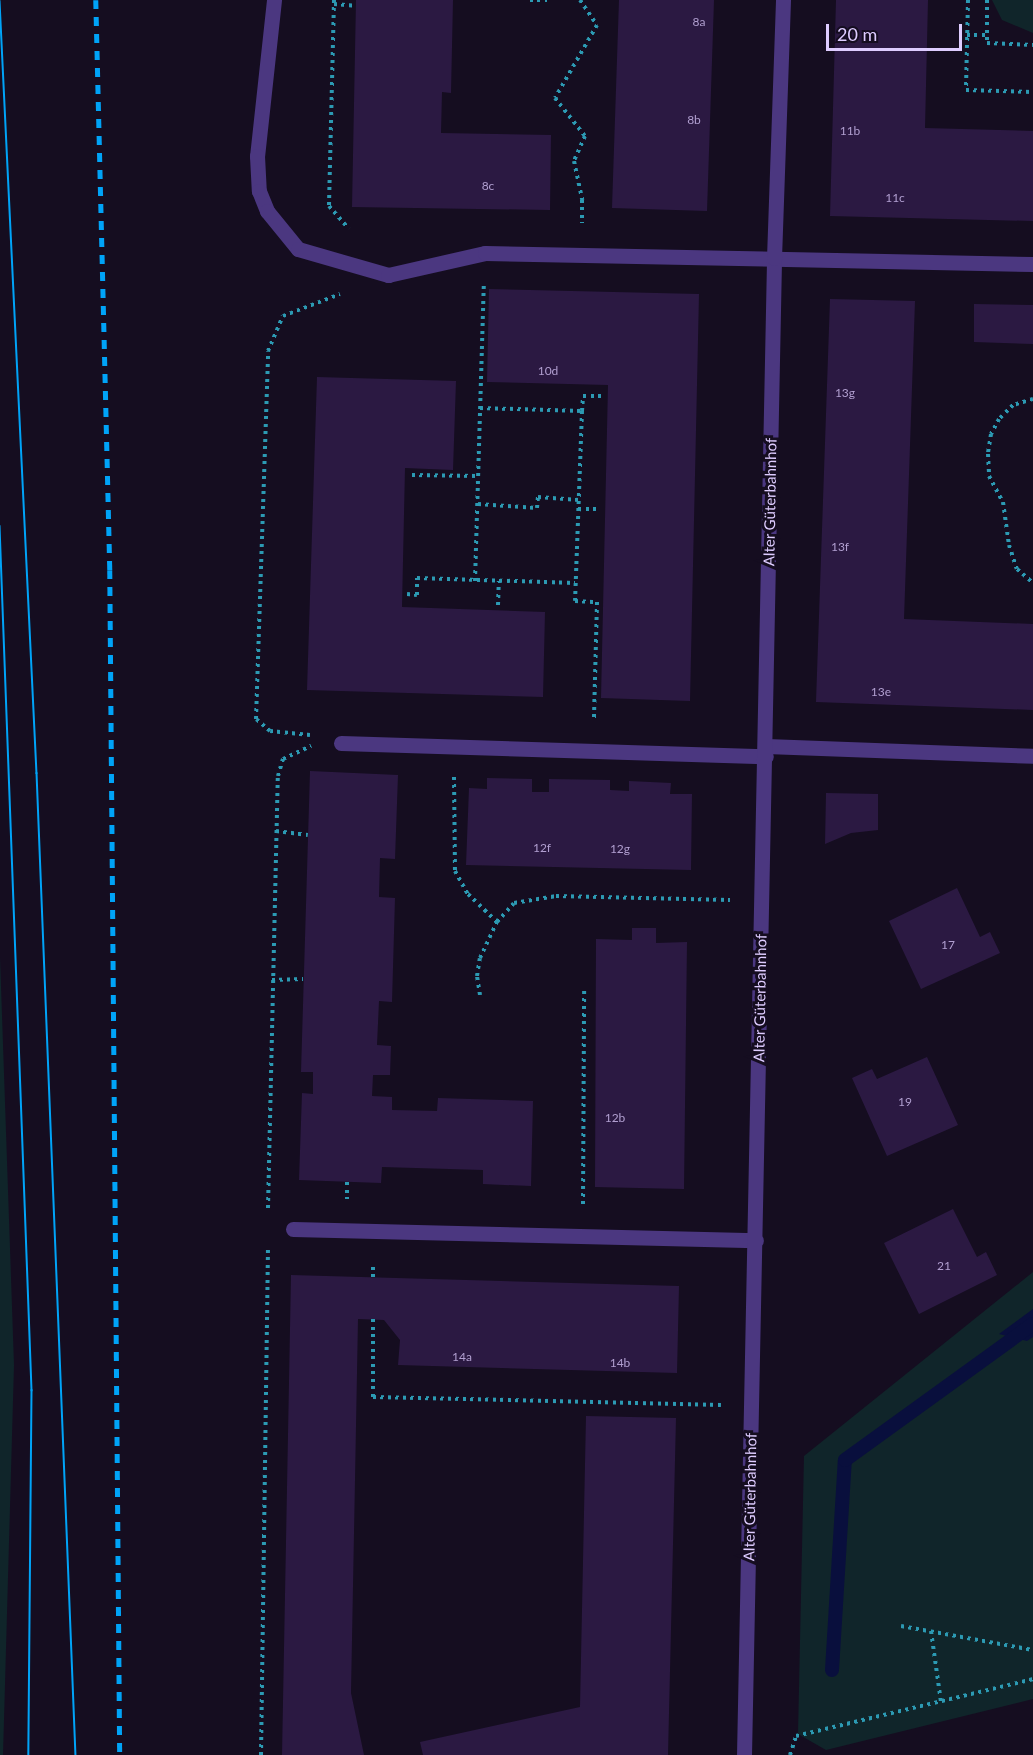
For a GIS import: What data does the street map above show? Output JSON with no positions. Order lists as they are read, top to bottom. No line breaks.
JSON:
{"streets":{"street":["Alter Güterbahnhof"]},"house_numbers":["8a","8b","11b","8c","11c","10d","13g","13f","13e","12f","12g","17","19","12b","21","14a","14b"],"scale_bar":"20 m"}
